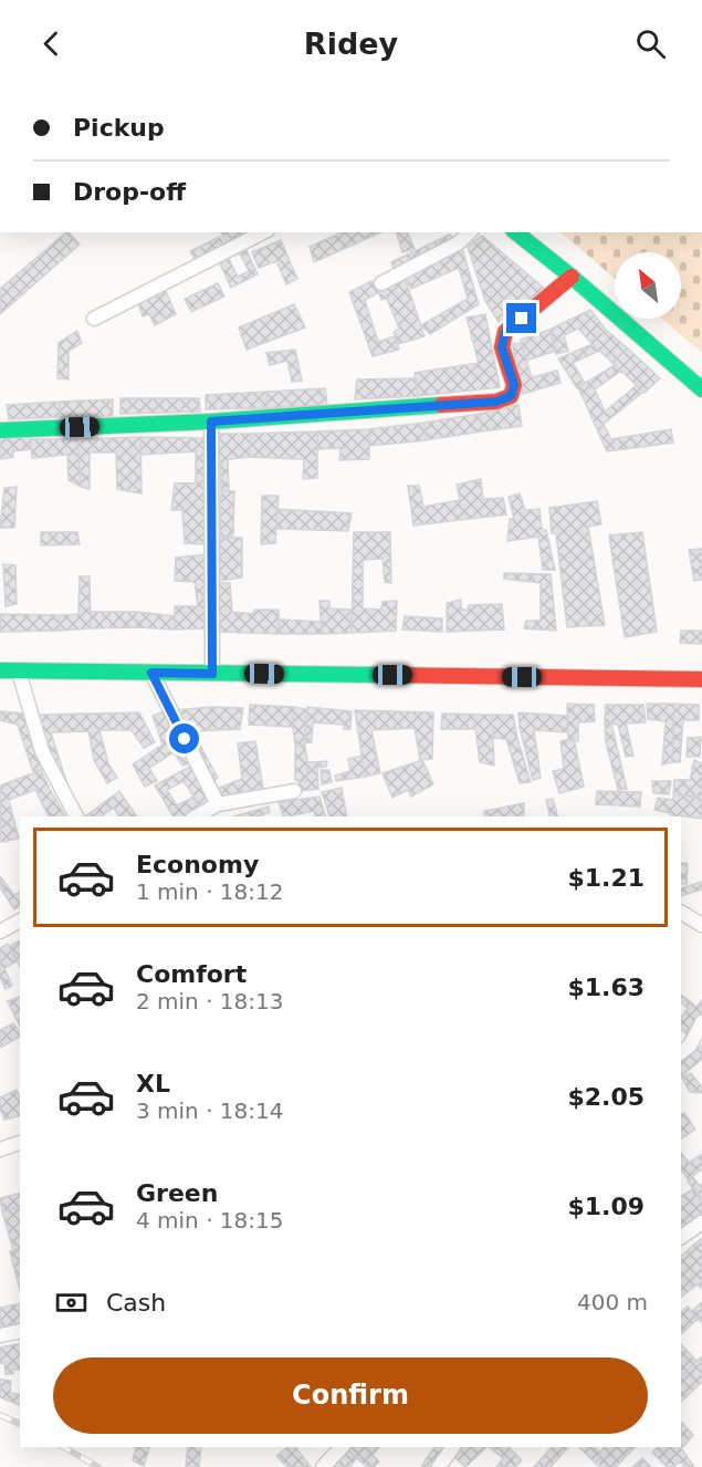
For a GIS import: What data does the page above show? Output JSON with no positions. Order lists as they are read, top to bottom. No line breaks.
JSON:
{"north":"top left","page":{"header":"Ridey","banner":["Pickup","Drop-off"],"list":[{"name":"Economy","note":"1 min · 18:12","value":"$1.21"},{"name":"Comfort","note":"2 min · 18:13","value":"$1.63"},{"name":"XL","note":"3 min · 18:14","value":"$2.05"},{"name":"Green","note":"4 min · 18:15","value":"$1.09"}],"pay":["Cash","400 m"],"buttons":"Confirm"}}
